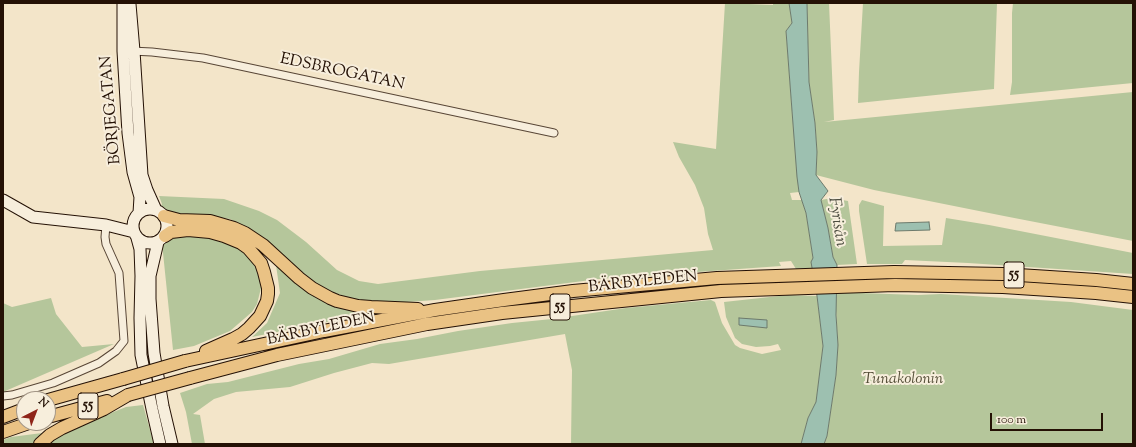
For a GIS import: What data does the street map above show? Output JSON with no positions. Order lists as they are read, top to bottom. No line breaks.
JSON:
{"streets":{"main road":["BÖRJEGATAN","55","BÄRBYLEDEN"],"street":["EDSBROGATAN"]},"crossings":[["EDSBROGATAN","BÖRJEGATAN"]],"water":["Fyrisån"],"parks":["Tunakolonin"],"scale_bar":"100 m","north":"top right"}
